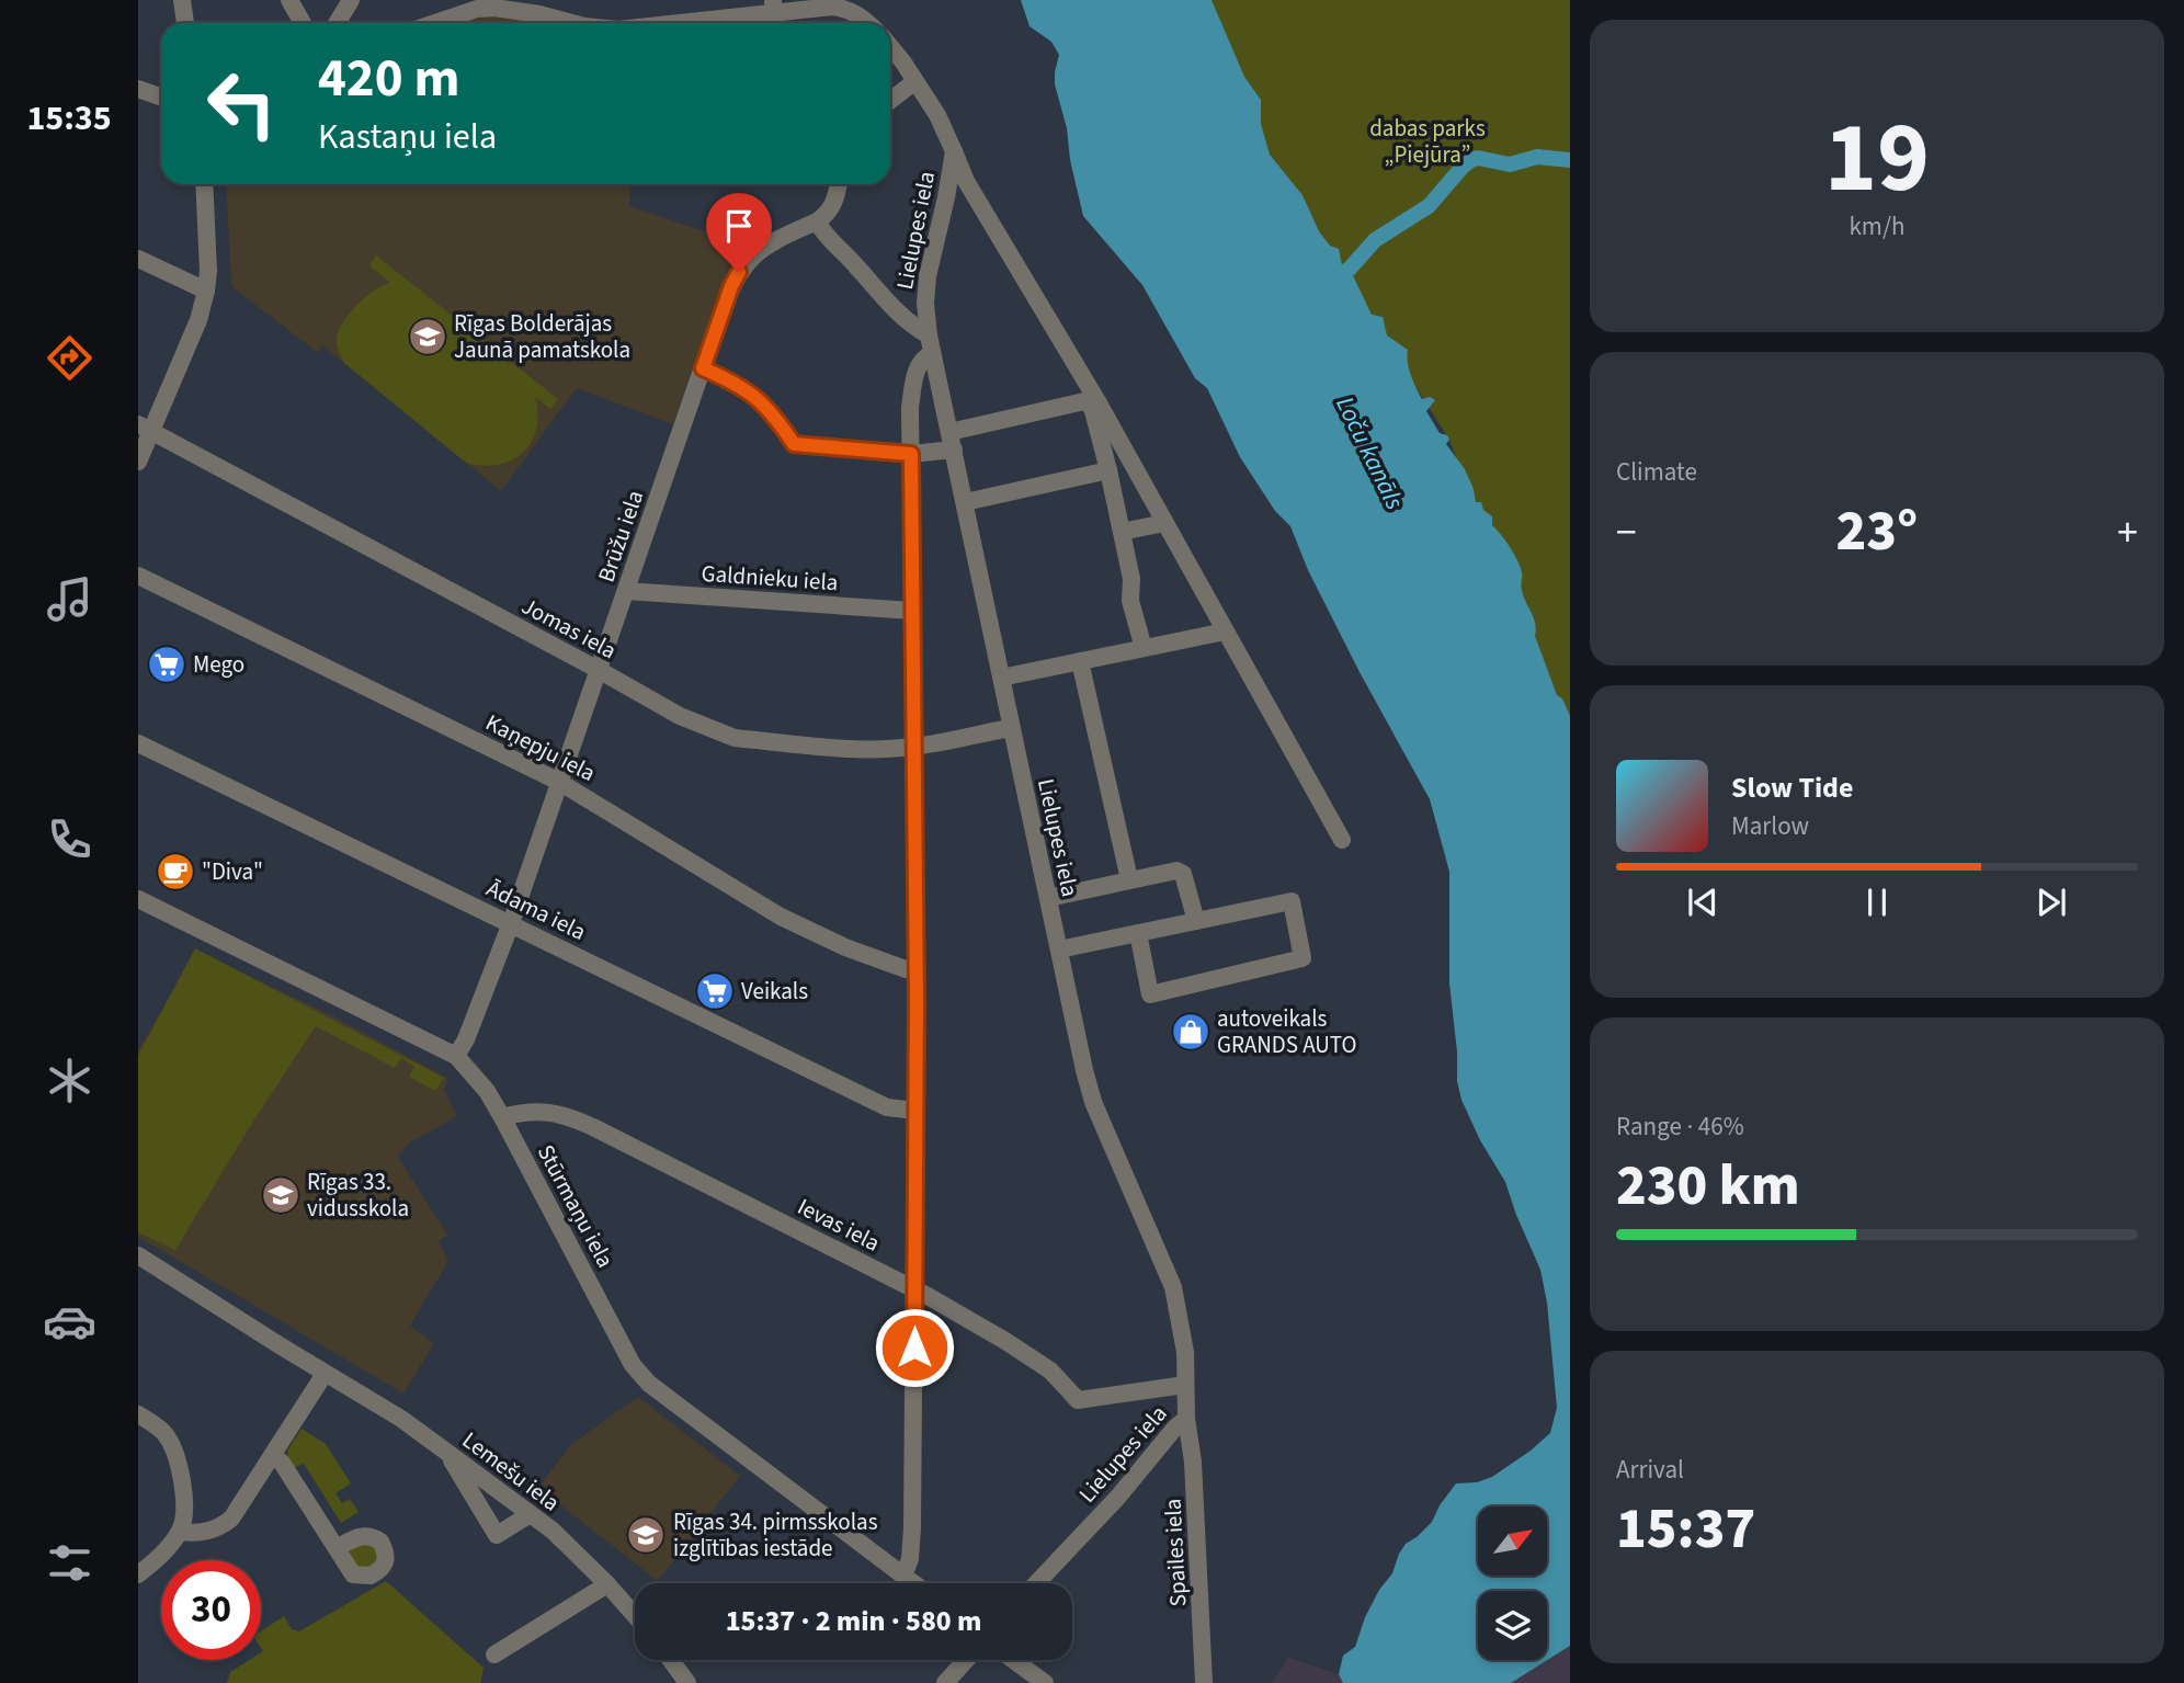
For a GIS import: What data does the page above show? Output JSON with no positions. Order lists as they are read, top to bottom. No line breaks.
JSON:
{"streets":{"street":["Lielupes iela","Brūžu iela","Galdnieku iela","Jomas iela","Kaņepju iela","Ādama iela","Stūrmaņu iela","Ievas iela","Lemešu iela","Spailes iela"]},"crossings":[["Lielupes iela","Jomas iela"],["Lielupes iela","Ievas iela"],["Lielupes iela","Spailes iela"],["Brūžu iela","Galdnieku iela"],["Brūžu iela","Jomas iela"],["Brūžu iela","Kaņepju iela"],["Brūžu iela","Ādama iela"],["Brūžu iela","Stūrmaņu iela"],["Stūrmaņu iela","Ievas iela"]],"water":["Loču kanāls"],"parks":["dabas parks „Piejūra”"],"places":{"school or university":["Rīgas Bolderājas Jaunā pamatskola","Rīgas 33. vidusskola","Rīgas 34. pirmsskolas izglītības iestāde"],"supermarket":["Mego","Veikals"],"cafe":["\"Diva\""],"shop":["autoveikals GRANDS AUTO"]},"north":"top right","page":{"tabs":"15:35","tile":[["19","km/h"],"Climate",["Range · 46%","230 km"],["Arrival","15:37"]],"turn":["420 m","Kastaņu iela"],"heat":["−","23°","+"],"song":["Slow Tide","Marlow"],"limit":"30","trip":"15:37 · 2 min · 580 m"}}
